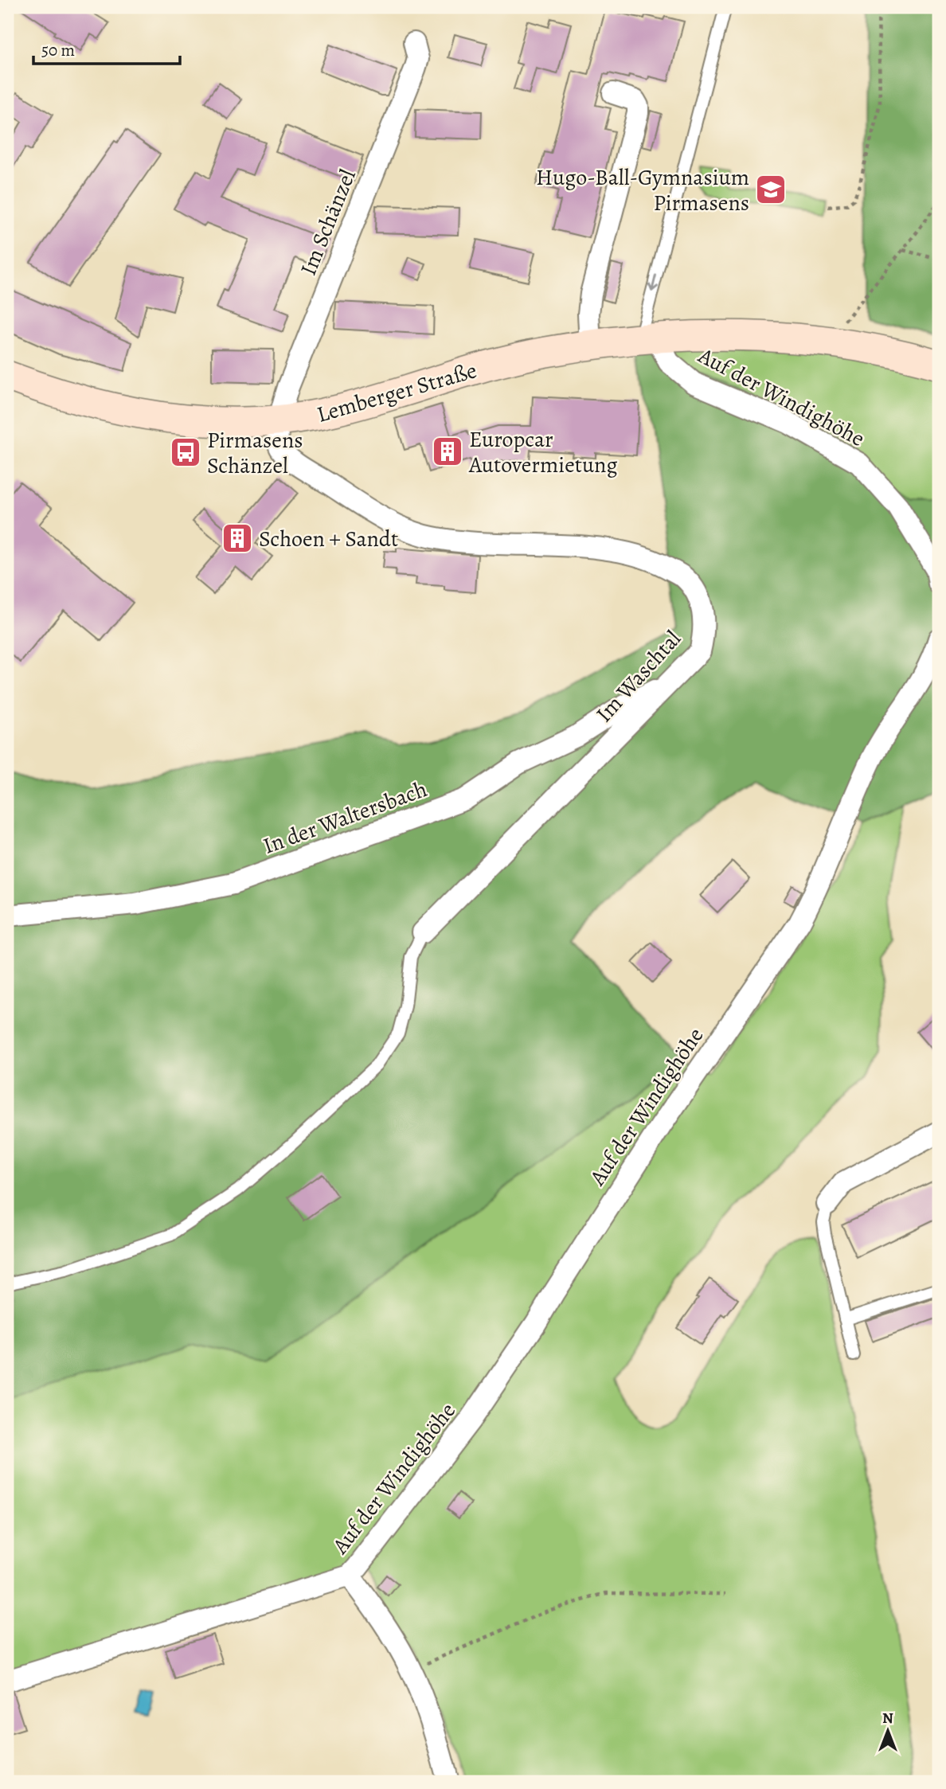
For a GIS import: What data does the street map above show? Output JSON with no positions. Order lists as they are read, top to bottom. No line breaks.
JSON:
{"streets":{"main road":["Lemberger Straße"],"street":["Im Schänzel","Auf der Windighöhe","Im Waschtal","In der Waltersbach"]},"crossings":[["Im Schänzel","Lemberger Straße"],["Im Schänzel","Im Waschtal"],["Lemberger Straße","Auf der Windighöhe"],["Lemberger Straße","Im Waschtal"],["Im Waschtal","In der Waltersbach"]],"places":{"school or university":["Hugo-Ball-Gymnasium Pirmasens"],"building":["Europcar Autovermietung","Schoen + Sandt"],"bus stop":["Pirmasens Schänzel"]},"scale_bar":"50 m","north":"top"}
